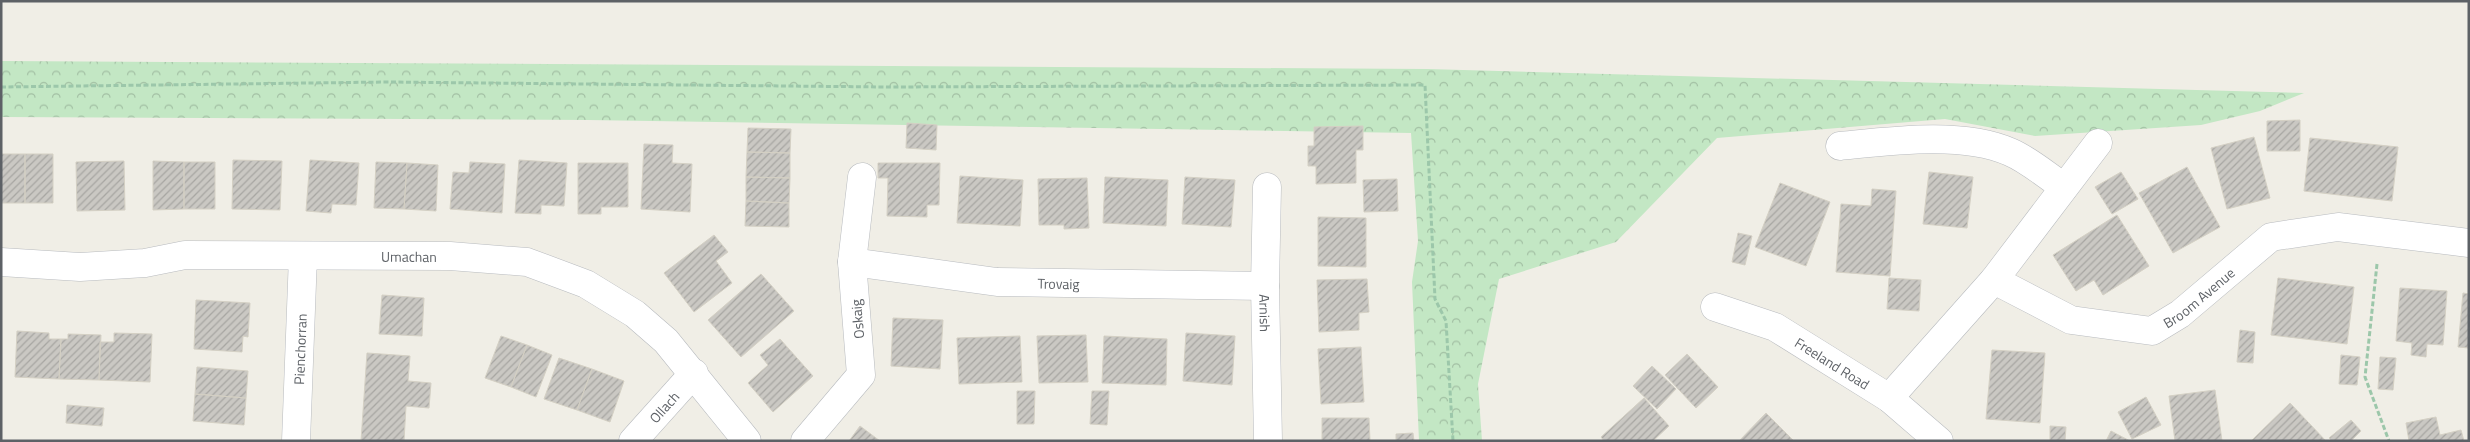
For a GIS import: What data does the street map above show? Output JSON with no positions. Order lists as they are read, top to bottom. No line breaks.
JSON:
{"streets":{"street":["Umachan","Trovaig","Broom Avenue","Arnish","Oskaig","Pienchorran","Freeland Road","Ollach"]},"crossings":[["Umachan","Pienchorran"],["Umachan","Ollach"],["Trovaig","Arnish"],["Trovaig","Oskaig"]]}
